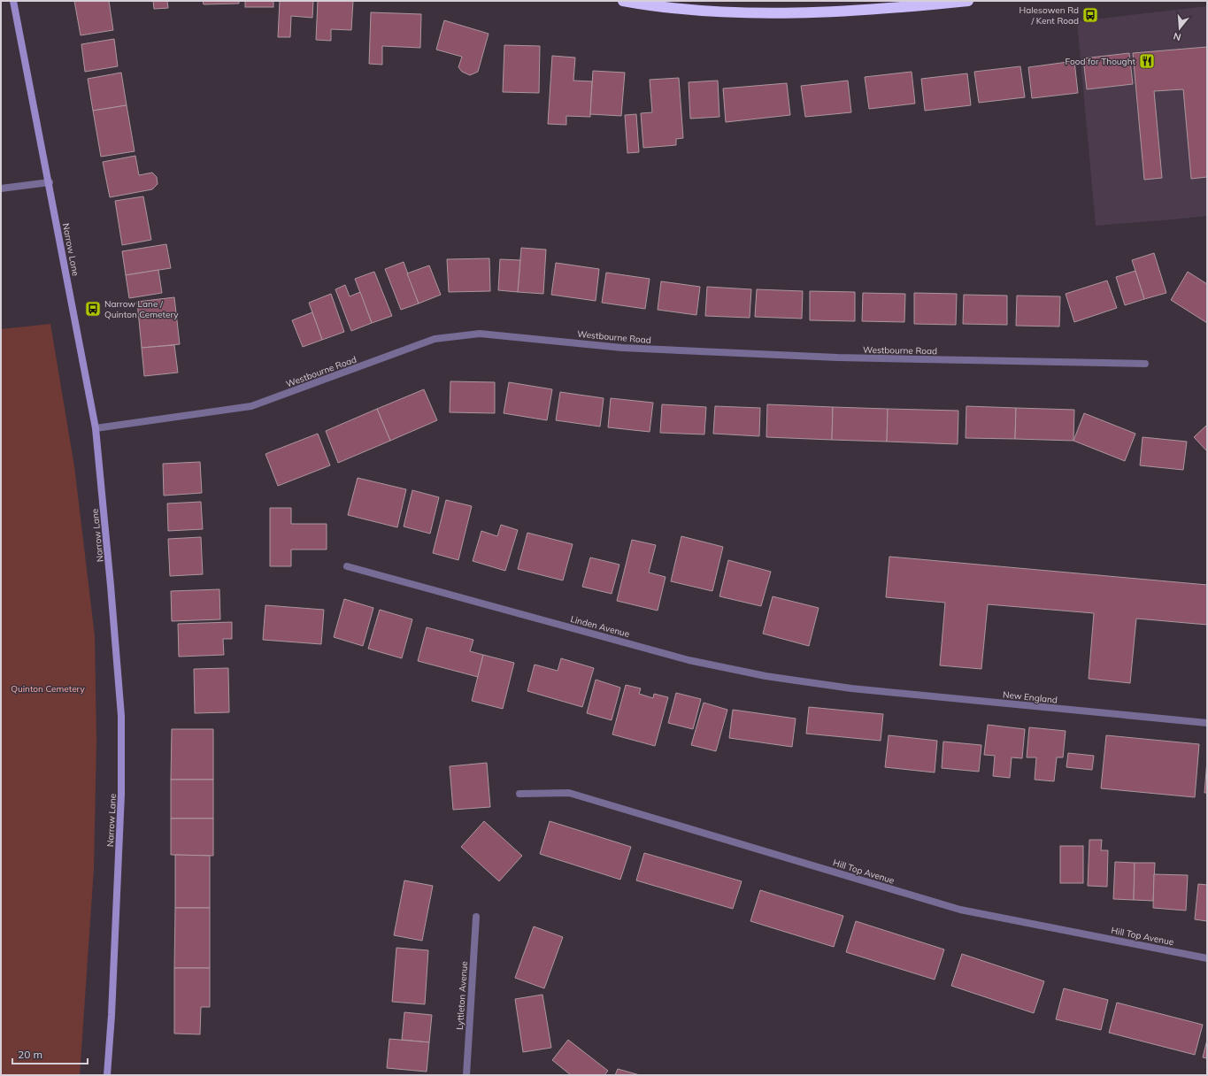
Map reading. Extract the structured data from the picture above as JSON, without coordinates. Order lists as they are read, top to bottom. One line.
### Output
{"streets":{"main road":["Narrow Lane"],"street":["Westbourne Road","Linden Avenue","New England","Hill Top Avenue","Lyttleton Avenue"]},"crossings":[["Narrow Lane","Westbourne Road"],["Linden Avenue","New England"]],"parks":["Quinton Cemetery"],"places":{"bus stop":["Halesowen Rd / Kent Road","Narrow Lane / Quinton Cemetery"],"restaurant":["Food for Thought"]},"scale_bar":"20 m","north":"bottom"}
